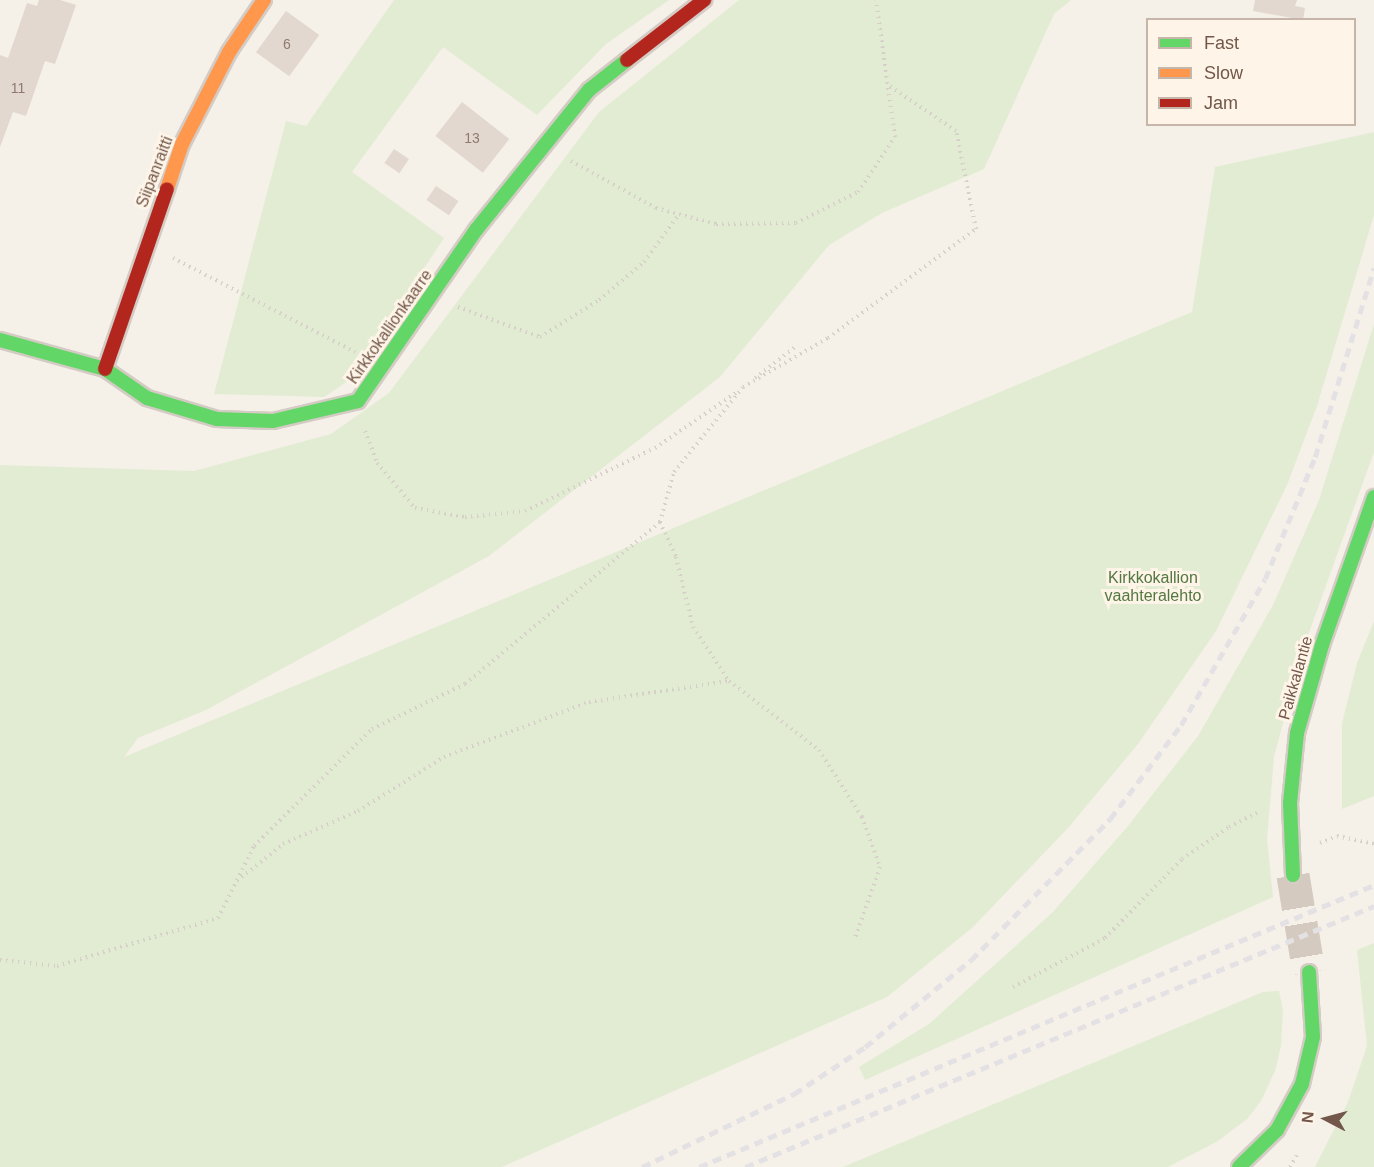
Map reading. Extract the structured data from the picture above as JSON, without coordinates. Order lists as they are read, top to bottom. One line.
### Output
{"streets":{"street":["Siipanraitti","Kirkkokallionkaarre","Paikkalantie"]},"crossings":[["Siipanraitti","Kirkkokallionkaarre"]],"parks":["Kirkkokallion vaahteralehto"],"house_numbers":["6","11","13"],"legend":["Fast","Slow","Jam"],"north":"left"}
